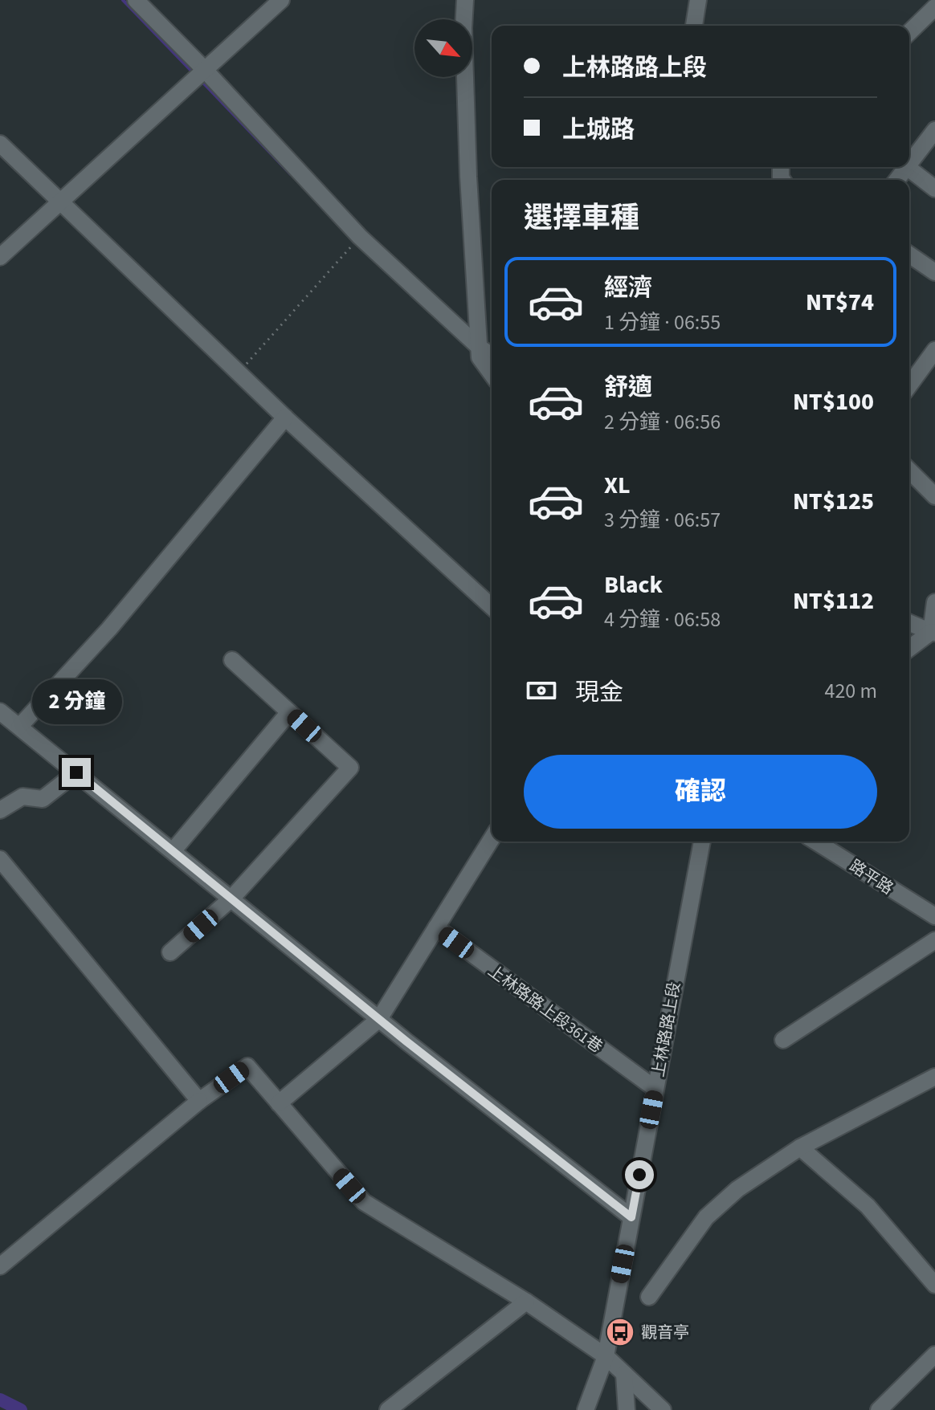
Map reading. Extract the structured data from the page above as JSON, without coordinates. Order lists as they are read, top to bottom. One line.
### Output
{"streets":{"street":["路平路","上林路路上段361巷","上林路路上段"]},"crossings":[["上林路路上段361巷","上林路路上段"]],"places":{"bus stop":["觀音亭"]},"north":"bottom right","page":{"banner":["上林路路上段","上城路"],"heading":"選擇車種","list":[{"name":"經濟","note":"1 分鐘 · 06:55","value":"NT$74"},{"name":"舒適","note":"2 分鐘 · 06:56","value":"NT$100"},{"name":"XL","note":"3 分鐘 · 06:57","value":"NT$125"},{"name":"Black","note":"4 分鐘 · 06:58","value":"NT$112"}],"pay":["現金","420 m"],"bubble":"2 分鐘","buttons":"確認"}}
